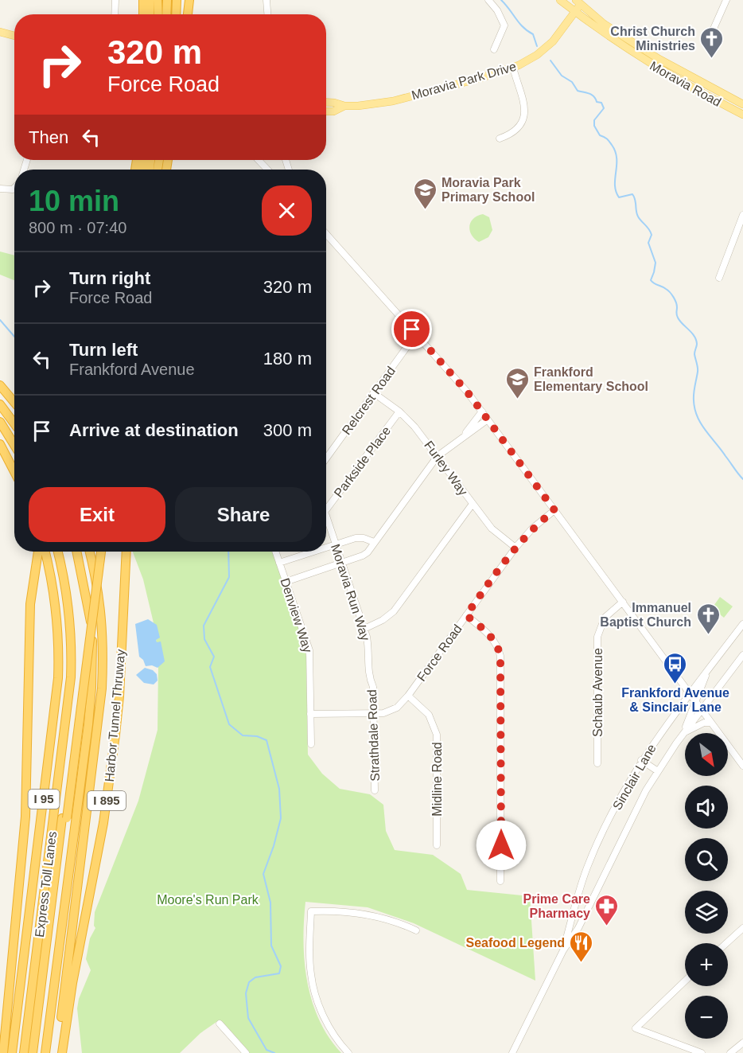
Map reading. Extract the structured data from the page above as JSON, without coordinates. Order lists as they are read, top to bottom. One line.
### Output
{"streets":{"highway":["Harbor Tunnel Thruway","I 95","I 895","Express Toll Lanes"],"main road":["Moravia Park Drive","Moravia Road"],"street":["Relcrest Road","Parkside Place","Furley Way","Moravia Run Way","Denview Way","Force Road","Schaub Avenue","Strathdale Road","Sinclair Lane","Midline Road"]},"crossings":[["Moravia Park Drive","Moravia Road"],["Relcrest Road","Furley Way"],["Parkside Place","Furley Way"],["Furley Way","Force Road"],["Moravia Run Way","Strathdale Road"],["Denview Way","Force Road"],["Force Road","Strathdale Road"],["Force Road","Midline Road"]],"parks":["Moore's Run Park"],"places":{"church":["Christ Church Ministries","Immanuel Baptist Church"],"school or university":["Moravia Park Primary School","Frankford Elementary School"],"bus stop":["Frankford Avenue & Sinclair Lane"],"pharmacy":["Prime Care Pharmacy"],"restaurant":["Seafood Legend"]},"north":"bottom right","page":{"turn":["320 m","Force Road"],"then":"Then","heading":["10 min","800 m · 07:40"],"list":[{"name":"Turn right","note":"Force Road","value":"320 m"},{"name":"Turn left","note":"Frankford Avenue","value":"180 m"},{"name":"Arrive at destination","value":"300 m"}],"buttons":["Exit","Share"],"map_buttons":["+","−"]}}
